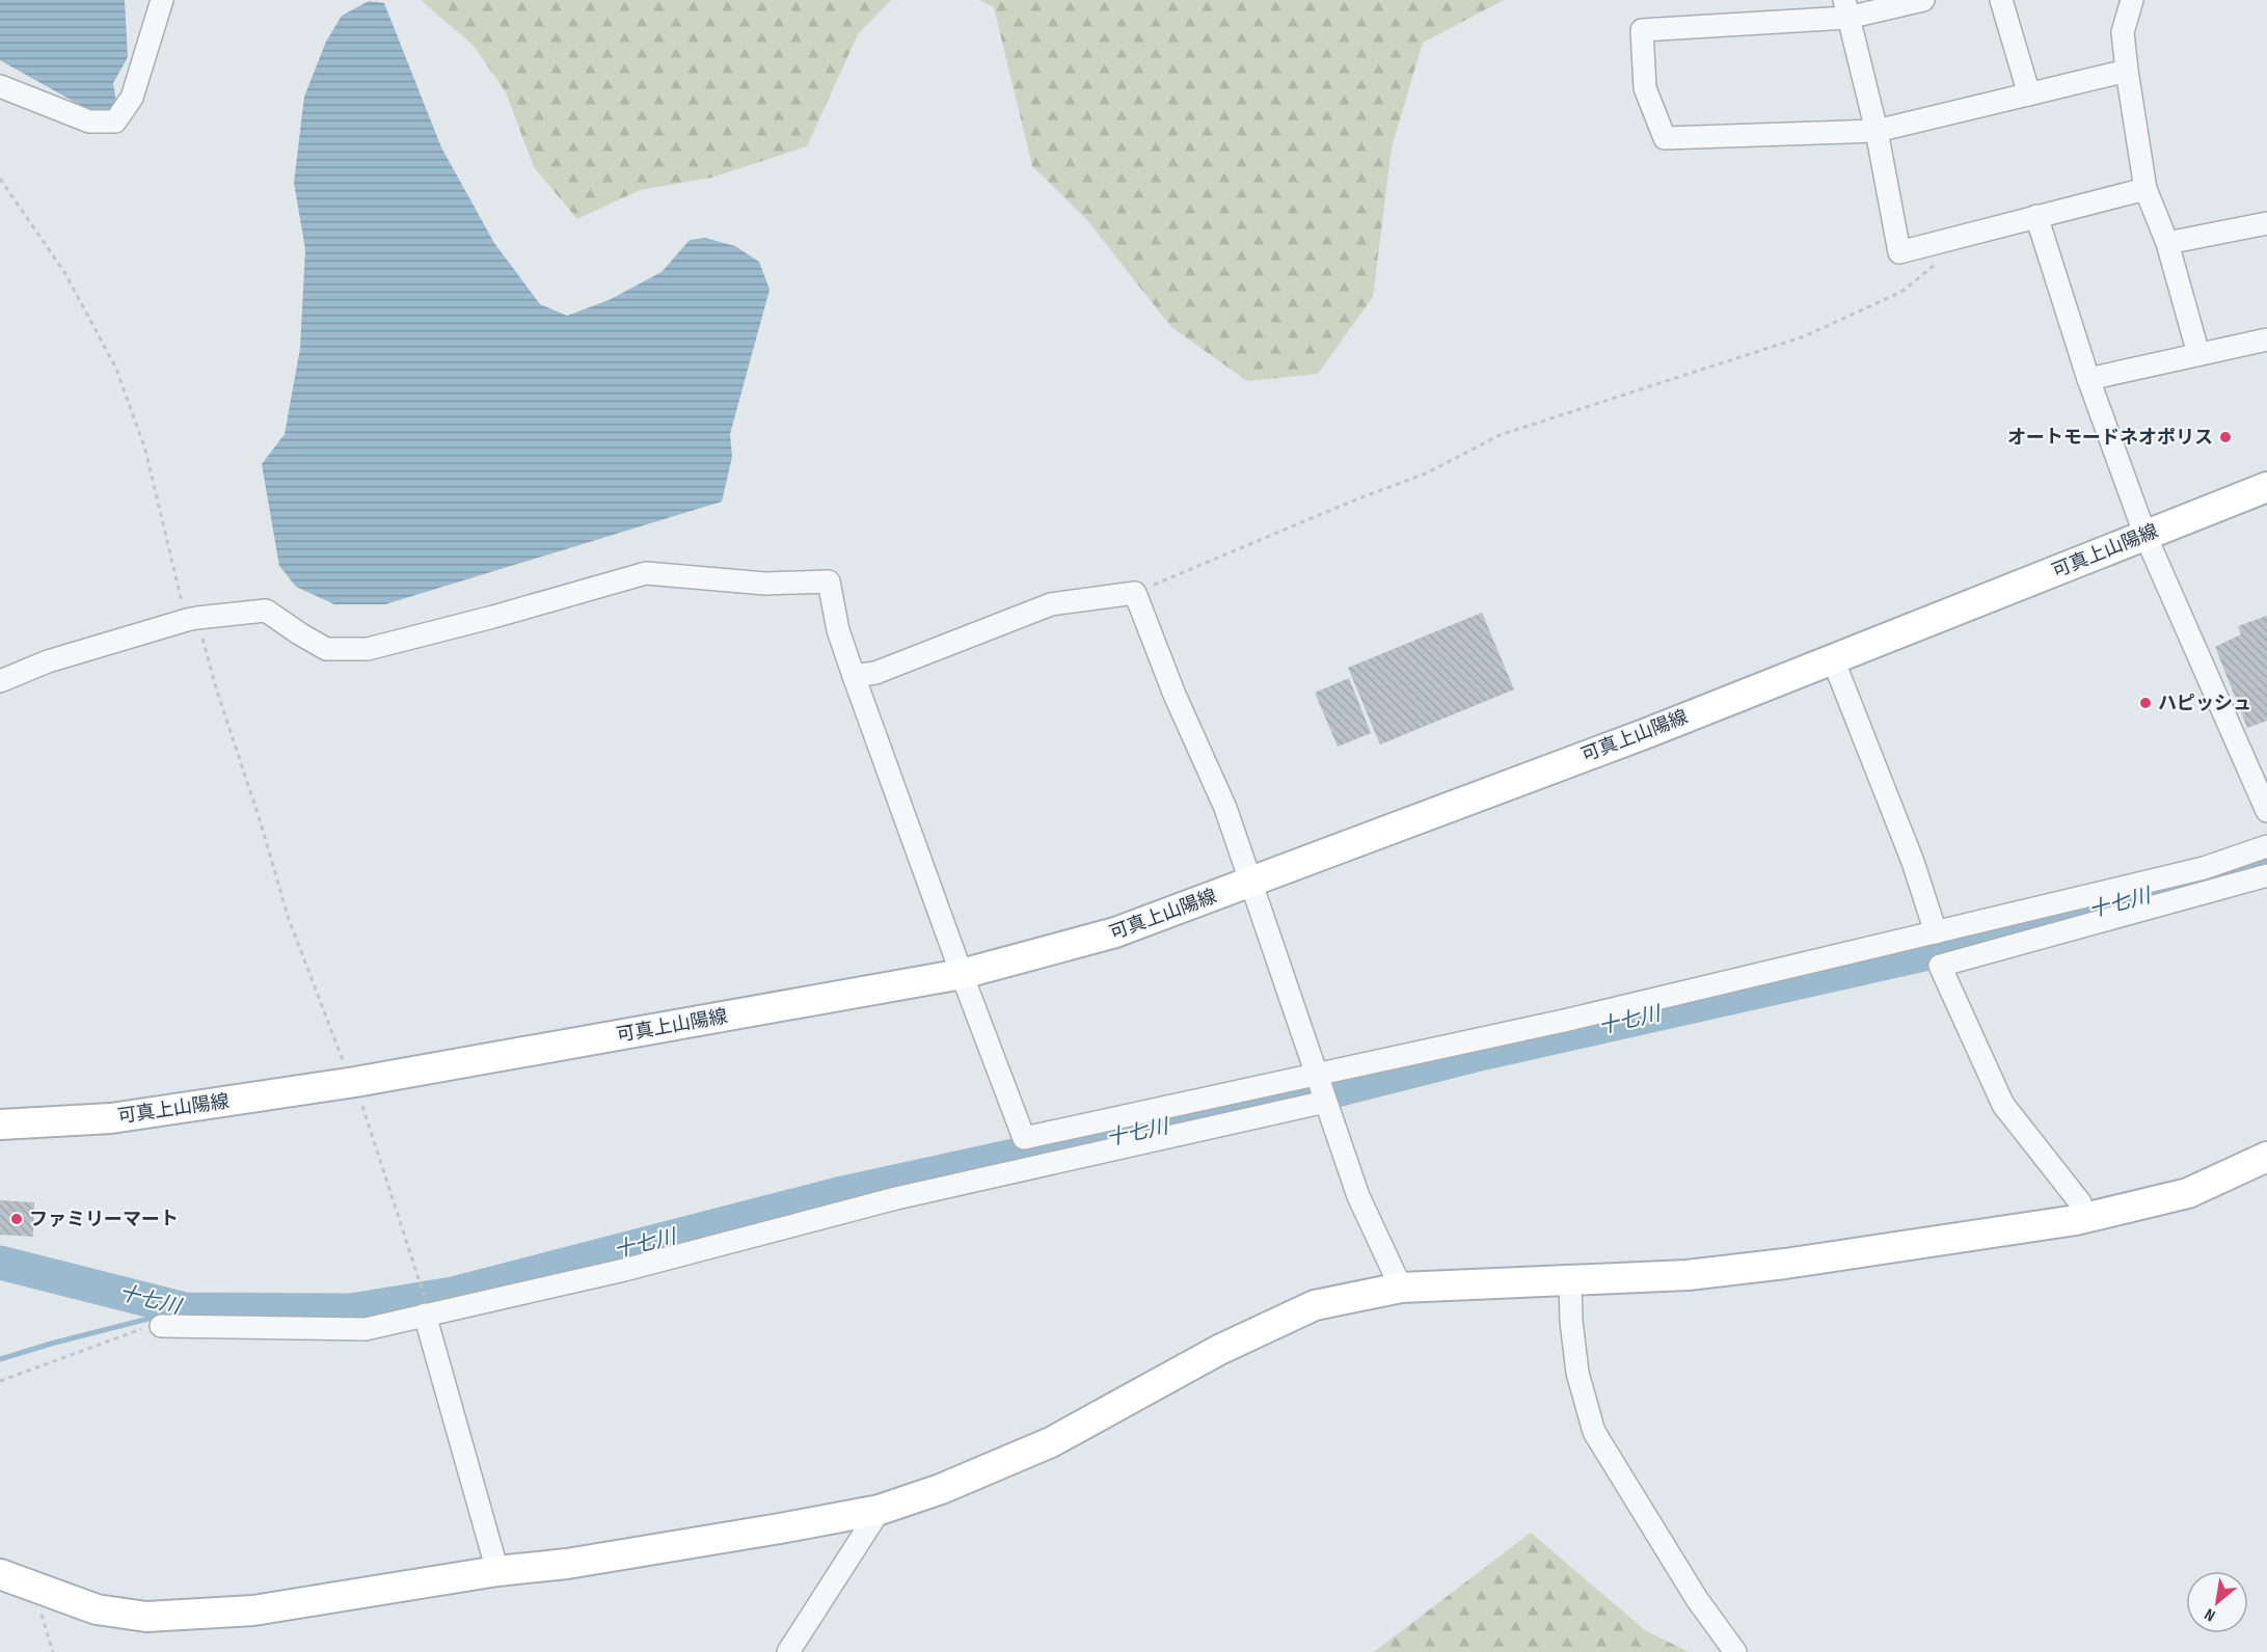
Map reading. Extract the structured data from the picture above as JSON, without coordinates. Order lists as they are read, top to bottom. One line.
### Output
{"streets":{"main road":["可真上山陽線"]},"water":["十七川"],"places":["オートモードネオポリス","ハピッシュ","ファミリーマート"],"north":"bottom left"}
